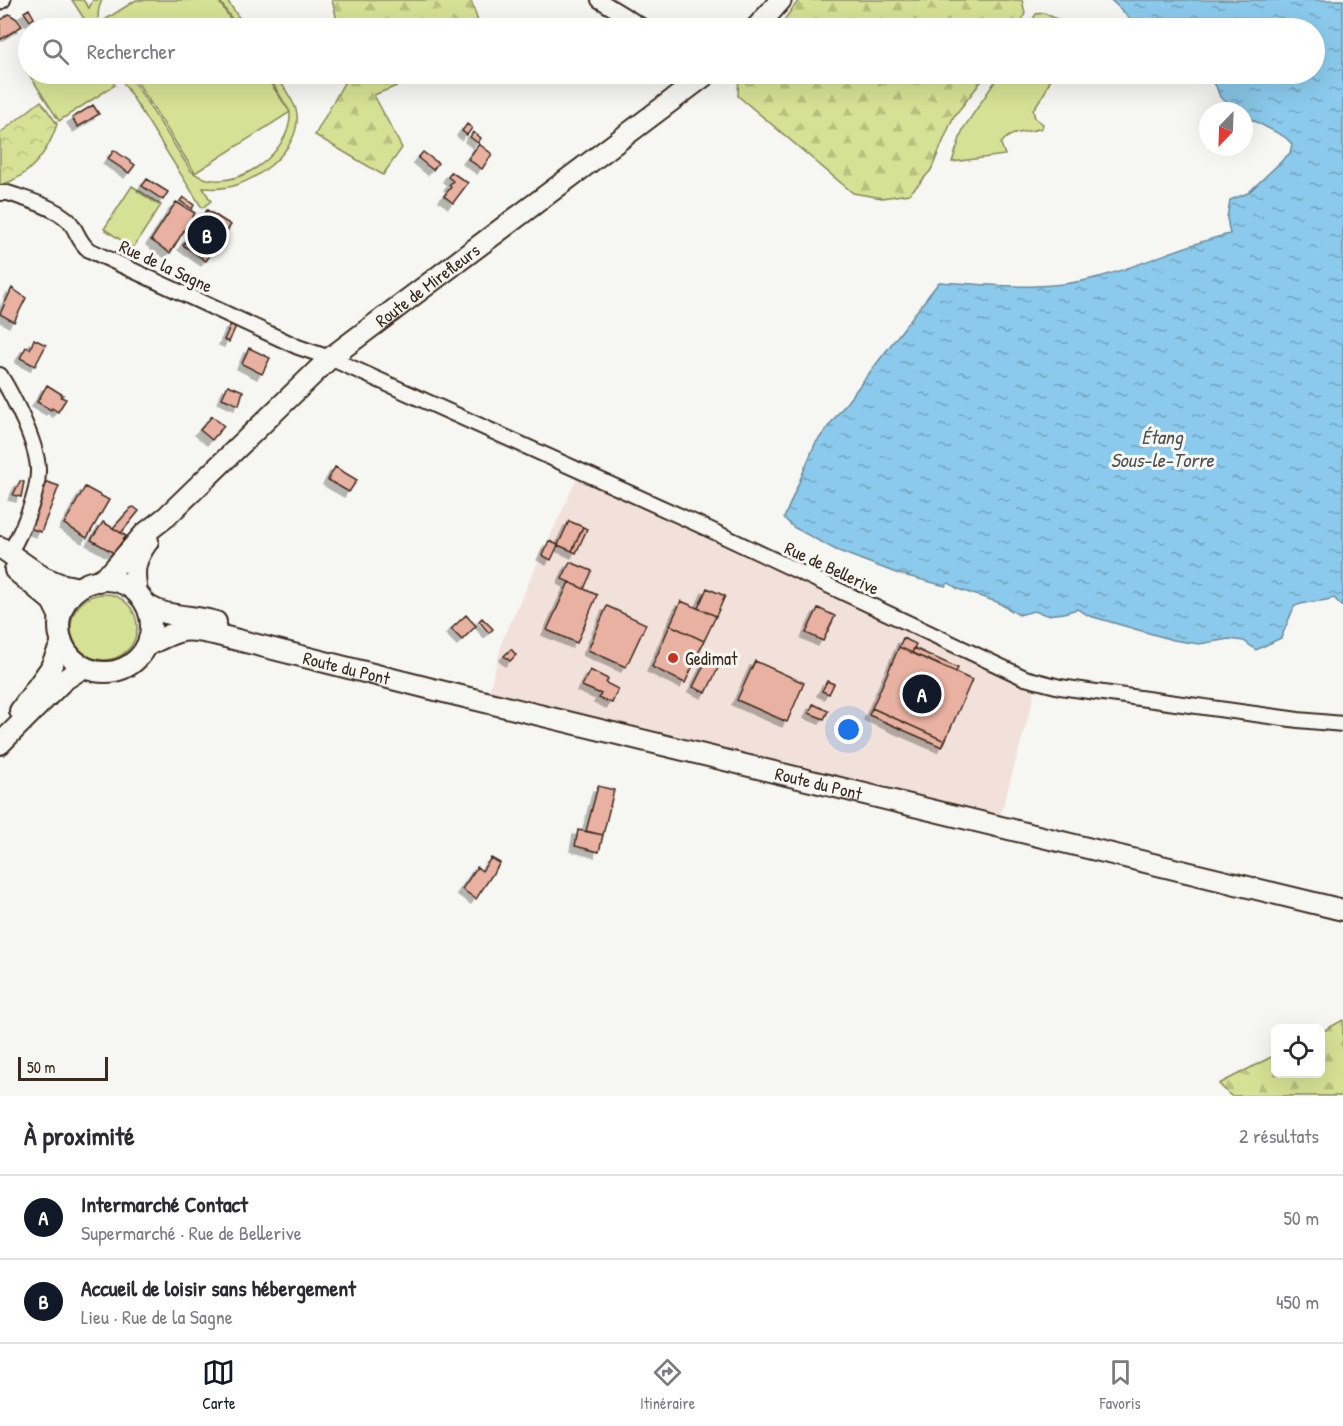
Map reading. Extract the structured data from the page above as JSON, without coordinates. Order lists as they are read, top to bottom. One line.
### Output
{"streets":{"main road":["Route de Mirefleurs","Route du Pont"],"street":["Rue de la Sagne","Rue de Bellerive"]},"crossings":[["Rue de la Sagne","Route de Mirefleurs"],["Rue de la Sagne","Rue de Bellerive"],["Route de Mirefleurs","Rue de Bellerive"],["Route de Mirefleurs","Route du Pont"]],"water":["Étang Sous-le-Torre"],"places":["Gedimat"],"scale_bar":"50 m","north":"bottom left","page":{"search":"Rechercher","pins":["B","A"],"scale":"50 m","heading":["À proximité","2 résultats"],"list":[{"mark":"A","name":"Intermarché Contact","note":"Supermarché · Rue de Bellerive","value":"50 m"},{"mark":"B","name":"Accueil de loisir sans hébergement","note":"Lieu · Rue de la Sagne","value":"450 m"}],"nav":["Carte","Itinéraire","Favoris"]}}
